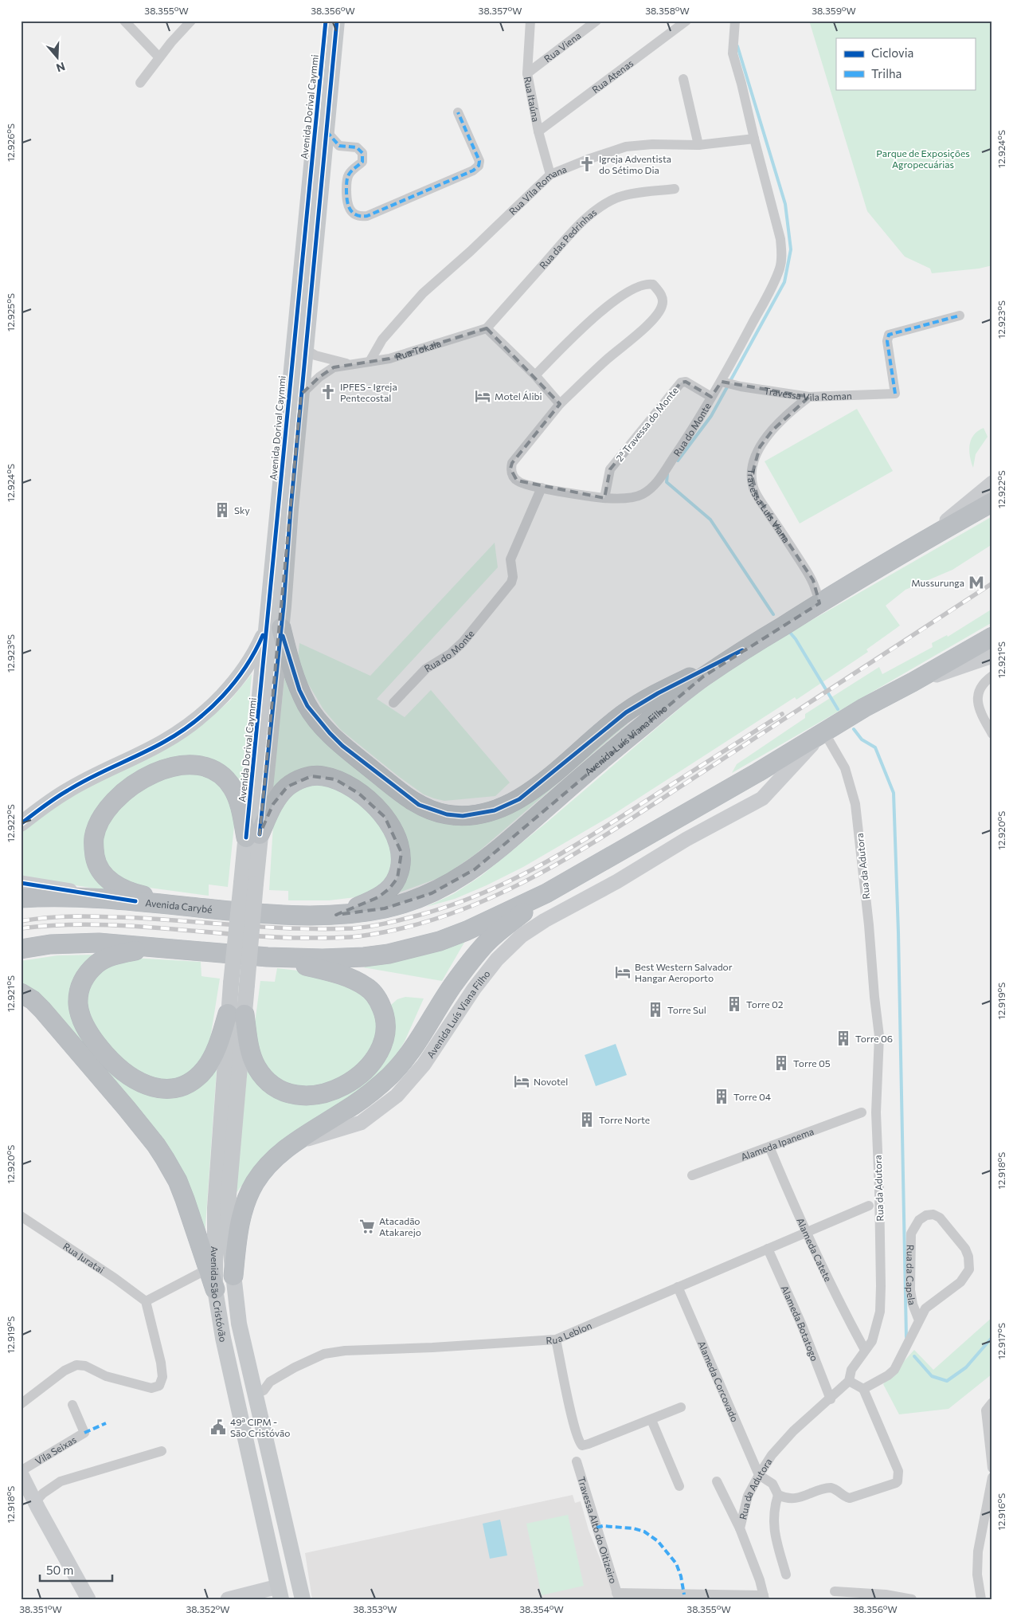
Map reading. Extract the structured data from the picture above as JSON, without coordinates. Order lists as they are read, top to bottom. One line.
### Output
{"streets":{"highway":["Avenida Luís Viana Filho","Avenida Carybé"],"main road":["Avenida Dorival Caymmi","Avenida São Cristóvão"],"street":["Rua Viena","Rua Atenas","Rua Itaúna","Rua Vila Romana","Rua das Pedrinhas","Rua Tokaia","Travessa Vila Roman","2ª Travessa do Monte","Rua do Monte","Travessa Luís Viana","Rua da Adutora","Alameda Ipanema","Alameda Catete","Rua Juratai","Rua da Capela","Alameda Botatogo","Rua Leblon","Alameda Corcovado","Vila Seixas","Travessa Alto do Oitizeiro"]},"crossings":[["Rua Viena","Rua Itaúna"],["Rua Atenas","Rua Itaúna"],["Rua Itaúna","Rua Vila Romana"],["Avenida Dorival Caymmi","Rua Tokaia"],["Avenida Dorival Caymmi","Avenida São Cristóvão"],["Rua Vila Romana","Rua Tokaia"],["Rua Vila Romana","Rua do Monte"],["Rua das Pedrinhas","Rua Tokaia"],["Travessa Vila Roman","Rua do Monte"],["Travessa Vila Roman","Travessa Luís Viana"],["2ª Travessa do Monte","Rua do Monte"],["Travessa Luís Viana","Avenida Luís Viana Filho"],["Avenida Luís Viana Filho","Rua da Adutora"],["Avenida Luís Viana Filho","Avenida Carybé"],["Rua da Adutora","Alameda Catete"],["Rua da Adutora","Alameda Botatogo"],["Rua da Adutora","Alameda Corcovado"],["Alameda Ipanema","Alameda Catete"],["Alameda Catete","Rua Leblon"],["Avenida São Cristóvão","Rua Leblon"],["Alameda Botatogo","Rua Leblon"],["Rua Leblon","Alameda Corcovado"]],"parks":["Parque de Exposições Agropecuárias"],"places":{"church":["Igreja Adventista do Sétimo Dia","IPFES - Igreja Pentecostal"],"hotel":["Motel Álibi","Best Western Salvador Hangar Aeroporto","Novotel"],"building":["Sky","Torre 02","Torre Sul","Torre 06","Torre 05","Torre 04","Torre Norte"],"metro station":["Mussurunga"],"supermarket":["Atacadão Atakarejo"],"public building":["49ª CIPM - São Cristóvão"]},"legend":["Ciclovia","Trilha"],"scale_bar":"50 m","north":"bottom","coordinates":["38.355°W","38.356°W","38.357°W","38.358°W","38.359°W","12.926°S","12.924°S","12.925°S","12.923°S","12.922°S","12.921°S","12.920°S","12.919°S","12.918°S","12.917°S","12.916°S","38.351°W","38.352°W","38.353°W","38.354°W"]}
